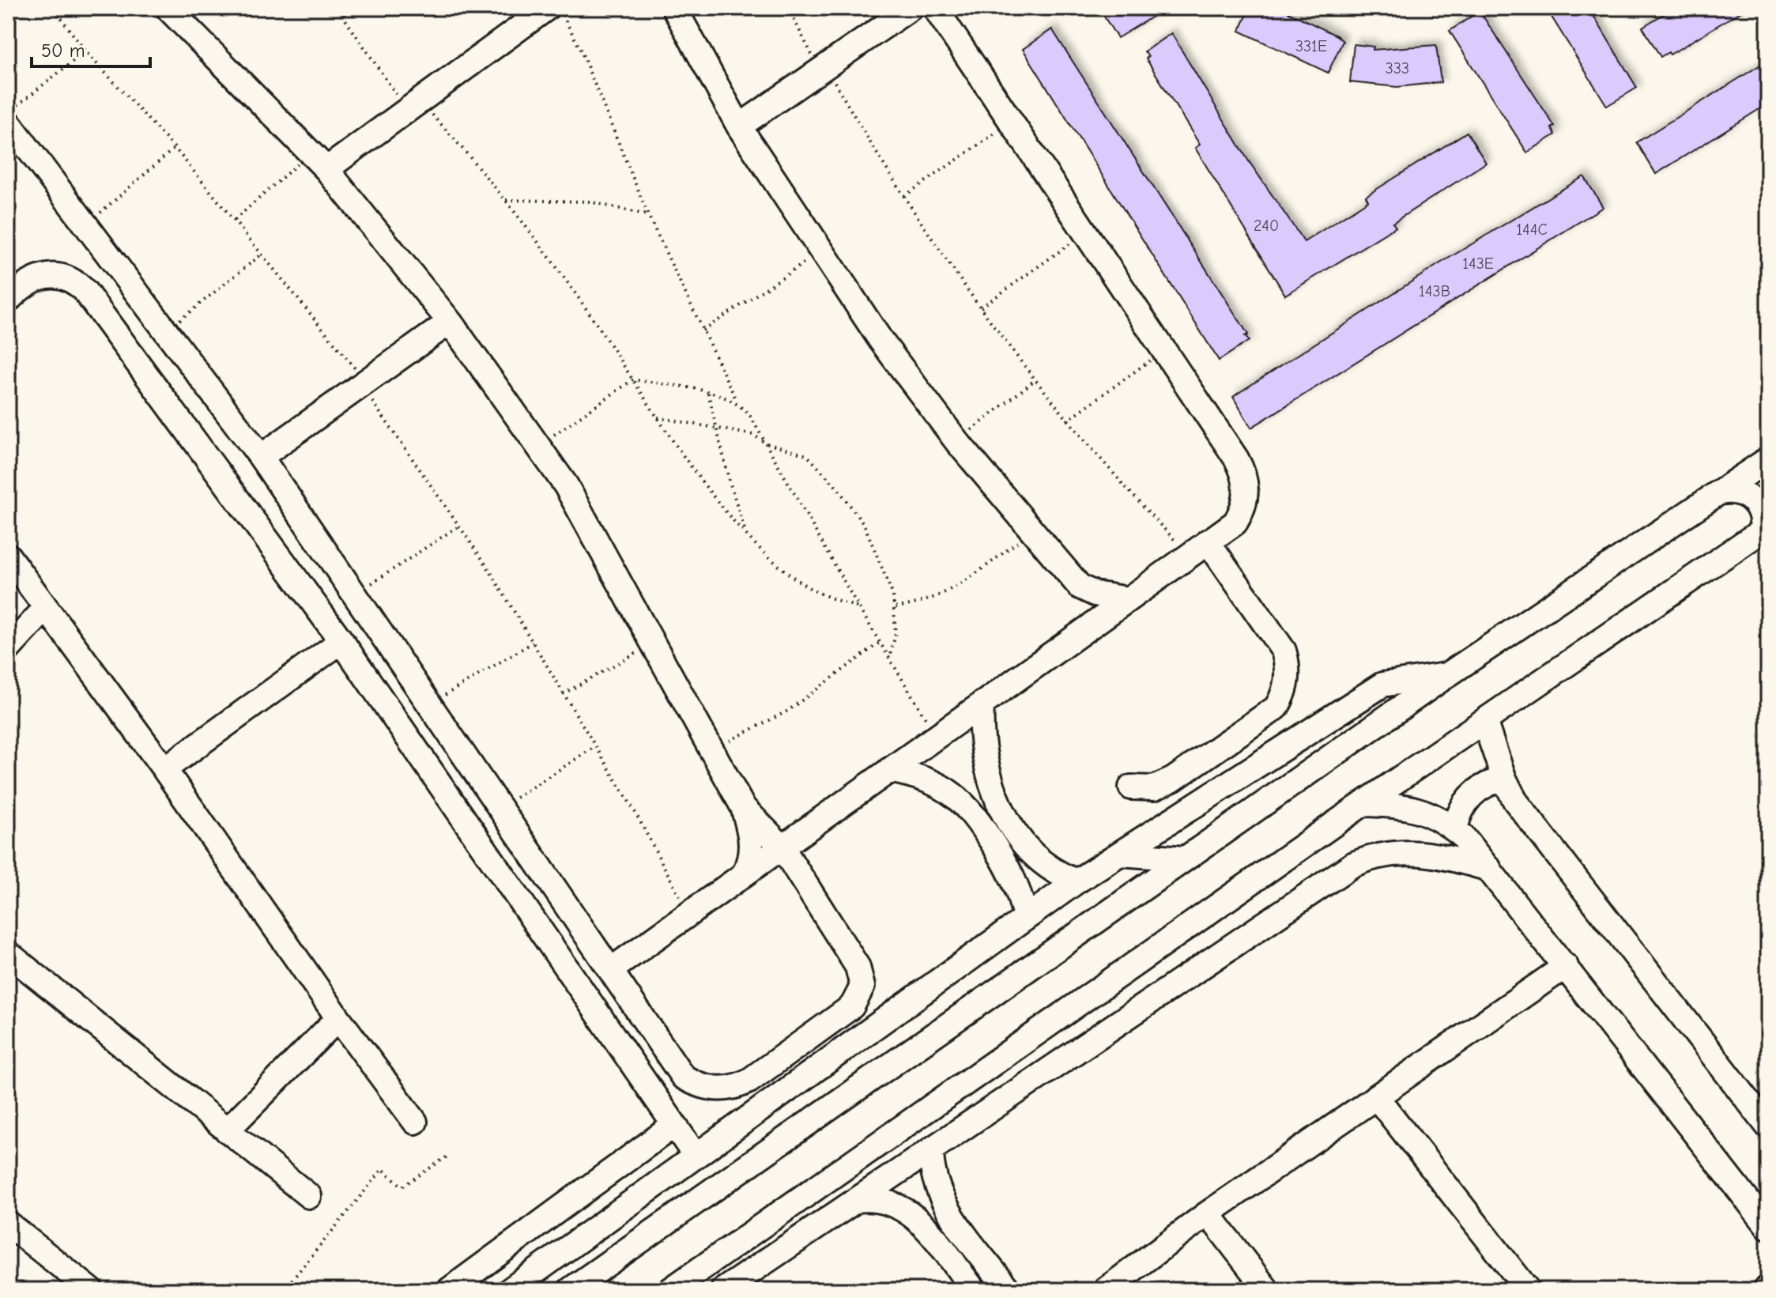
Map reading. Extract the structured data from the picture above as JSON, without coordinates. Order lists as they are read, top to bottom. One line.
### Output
{"house_numbers":["331E","333","240","144C","143E","143B"],"scale_bar":"50 m"}
